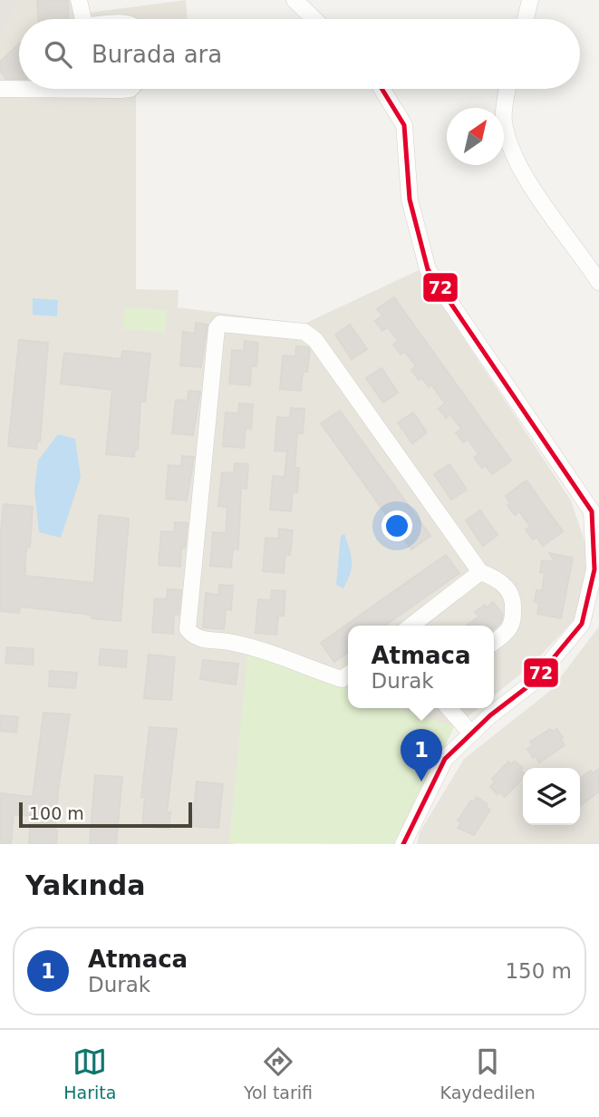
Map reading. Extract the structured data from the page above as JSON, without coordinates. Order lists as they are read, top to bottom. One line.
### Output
{"lines":["transit line 72"],"scale_bar":"100 m","north":"top right","page":{"search":"Burada ara","popup":["Atmaca","Durak"],"pins":"1","scale":"100 m","heading":"Yakında","list":[{"mark":"1","name":"Atmaca","note":"Durak","value":"150 m"}],"nav":["Harita","Yol tarifi","Kaydedilen"]}}
